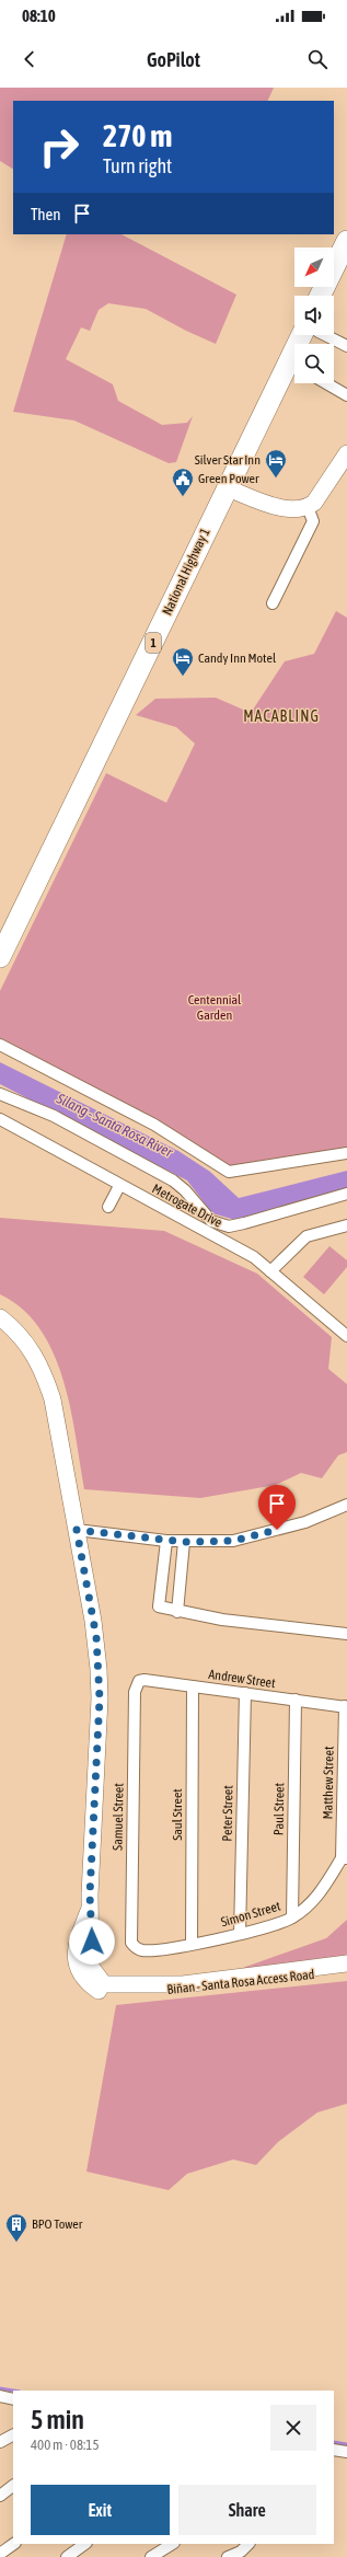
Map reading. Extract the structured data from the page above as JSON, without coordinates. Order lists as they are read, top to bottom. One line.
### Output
{"streets":{"highway":["National Highway 1","1"],"main road":["Biñan - Santa Rosa Access Road"],"street":["Metrogate Drive","Andrew Street","Matthew Street","Paul Street","Peter Street","Saul Street","Samuel Street","Simon Street"]},"crossings":[["Andrew Street","Matthew Street"],["Andrew Street","Paul Street"],["Andrew Street","Peter Street"],["Andrew Street","Saul Street"],["Andrew Street","Samuel Street"],["Matthew Street","Simon Street"],["Paul Street","Simon Street"],["Peter Street","Simon Street"],["Saul Street","Simon Street"],["Samuel Street","Simon Street"]],"districts":["MACABLING"],"water":["Silang - Santa Rosa River"],"parks":["Centennial Garden"],"places":{"hotel":["Silver Star Inn","Candy Inn Motel"],"public building":["Green Power"],"building":["BPO Tower"]},"north":"bottom left","page":{"status":"08:10","header":"GoPilot","turn":["270 m","Turn right"],"then":"Then","heading":["5 min","400 m · 08:15"],"buttons":["Exit","Share"]}}
